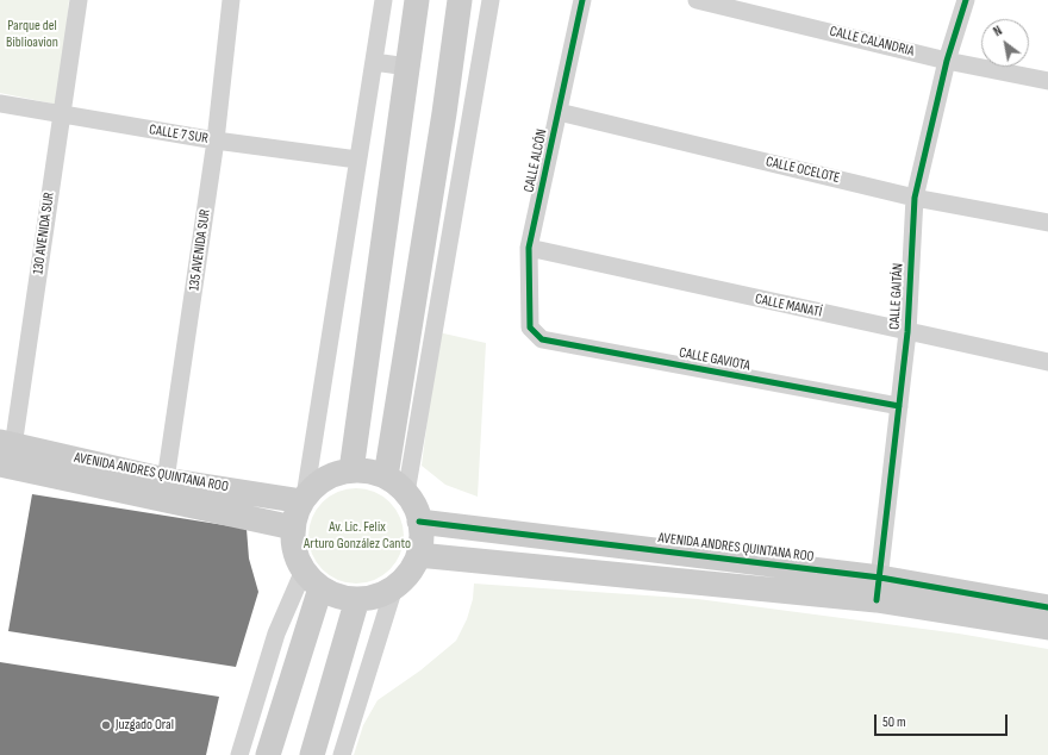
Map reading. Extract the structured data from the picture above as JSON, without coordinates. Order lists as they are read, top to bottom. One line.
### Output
{"streets":{"main road":["AVENIDA ANDRES QUINTANA ROO"],"street":["CALLE CALANDRIA","CALLE 7 SUR","CALLE ALCÓN","CALLE OCELOTE","130 AVENIDA SUR","135 AVENIDA SUR","CALLE GAITÁN","CALLE MANATÍ","CALLE GAVIOTA"]},"crossings":[["CALLE CALANDRIA","CALLE GAITÁN"],["CALLE 7 SUR","130 AVENIDA SUR"],["CALLE 7 SUR","135 AVENIDA SUR"],["CALLE ALCÓN","CALLE OCELOTE"],["CALLE ALCÓN","CALLE MANATÍ"],["CALLE ALCÓN","CALLE GAVIOTA"],["CALLE OCELOTE","CALLE GAITÁN"],["130 AVENIDA SUR","AVENIDA ANDRES QUINTANA ROO"],["135 AVENIDA SUR","AVENIDA ANDRES QUINTANA ROO"],["CALLE GAITÁN","CALLE MANATÍ"],["CALLE GAITÁN","CALLE GAVIOTA"],["CALLE GAITÁN","AVENIDA ANDRES QUINTANA ROO"]],"parks":["Parque del Biblioavion","Av. Lic. Felix Arturo González Canto"],"places":["Juzgado Oral"],"scale_bar":"50 m","north":"top left"}
